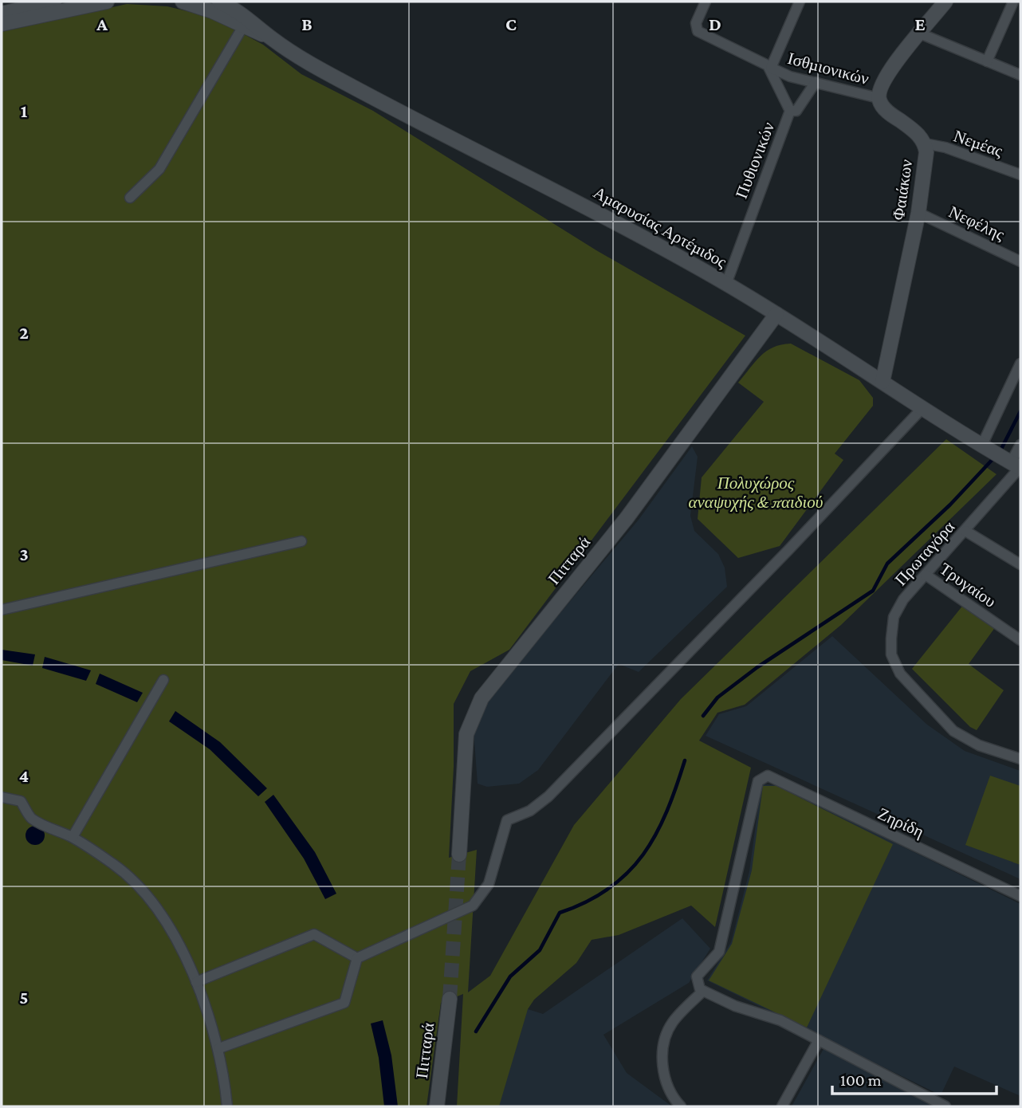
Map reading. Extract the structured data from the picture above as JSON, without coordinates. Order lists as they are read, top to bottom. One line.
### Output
{"streets":{"street":["Ισθμιονικών","Νεμέας","Πυθιονικών","Φαιάκων","Νεφέλης","Αμαρυσίας Αρτέμιδος","Πρωταγόρα","Πιτταρά","Τρυγαίου","Ζηρίδη"]},"crossings":[["Ισθμιονικών","Πυθιονικών"],["Ισθμιονικών","Φαιάκων"],["Νεμέας","Φαιάκων"],["Πυθιονικών","Αμαρυσίας Αρτέμιδος"],["Φαιάκων","Νεφέλης"],["Φαιάκων","Αμαρυσίας Αρτέμιδος"],["Αμαρυσίας Αρτέμιδος","Πρωταγόρα"],["Αμαρυσίας Αρτέμιδος","Πιτταρά"],["Πρωταγόρα","Τρυγαίου"]],"parks":["Πολυχώρος αναψυχής & παιδιού"],"scale_bar":"100 m","grid":{"columns":["A","B","C","D","E"],"rows":["1","2","3","4","5"]}}
